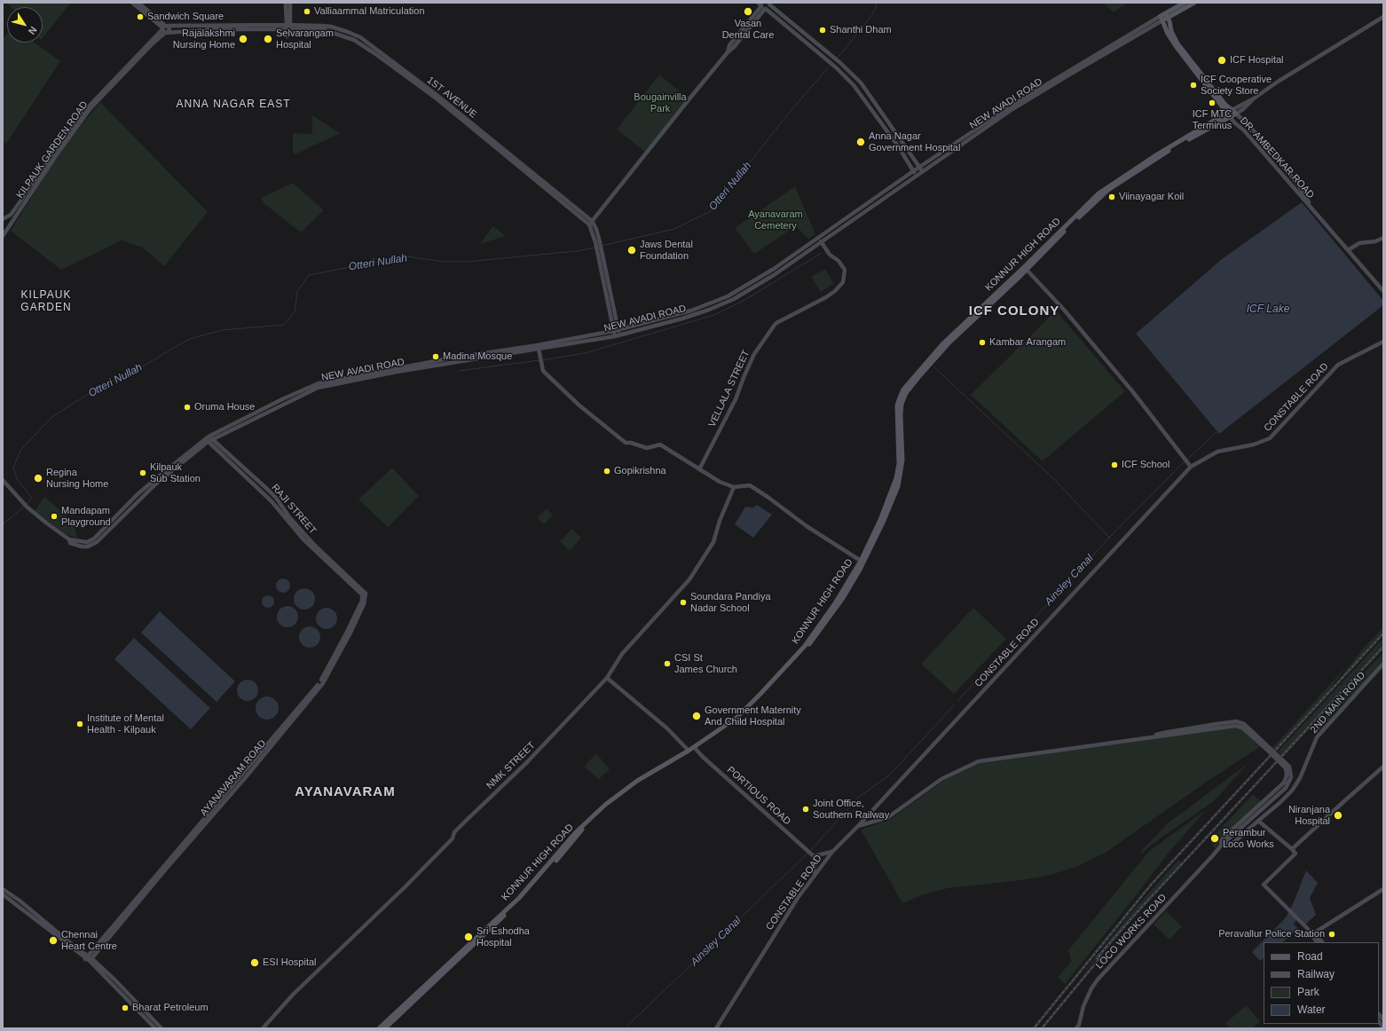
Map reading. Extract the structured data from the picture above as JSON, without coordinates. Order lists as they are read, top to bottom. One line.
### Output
{"streets":{"main road":["1ST AVENUE","NEW AVADI ROAD","KILPAUK GARDEN ROAD","DR. AMBEDKAR ROAD","KONNUR HIGH ROAD","VELLALA STREET","CONSTABLE ROAD","RAJI STREET","2ND MAIN ROAD","NMK STREET","AYANAVARAM ROAD","PORTIOUS ROAD","LOCO WORKS ROAD"]},"crossings":[["1ST AVENUE","NEW AVADI ROAD"],["1ST AVENUE","KILPAUK GARDEN ROAD"],["NEW AVADI ROAD","VELLALA STREET"],["NEW AVADI ROAD","RAJI STREET"],["DR. AMBEDKAR ROAD","KONNUR HIGH ROAD"],["KONNUR HIGH ROAD","PORTIOUS ROAD"],["RAJI STREET","AYANAVARAM ROAD"],["2ND MAIN ROAD","LOCO WORKS ROAD"]],"districts":["ANNA NAGAR EAST","KILPAUK GARDEN","ICF COLONY","AYANAVARAM"],"water":["Otteri Nullah","ICF Lake","Ainsley Canal"],"parks":["Bougainvilla Park","Ayanavaram Cemetery"],"places":["Valliaammal Matriculation","Vasan Dental Care","Sandwich Square","Shanthi Dham","Rajalakshmi Nursing Home","Selvarangam Hospital","ICF Hospital","ICF Cooperative Society Store","ICF MTC Terminus","Anna Nagar Government Hospital","Viinayagar Koil","Jaws Dental Foundation","Kambar Arangam","Madina Mosque","Oruma House","ICF School","Gopikrishna","Kilpauk Sub Station","Regina Nursing Home","Mandapam Playground","Soundara Pandiya Nadar School","CSI St James Church","Government Maternity And Child Hospital","Institute of Mental Health - Kilpauk","Joint Office, Southern Railway","Niranjana Hospital","Perambur Loco Works","Peravallur Police Station","Sri Eshodha Hospital","Chennai Heart Centre","ESI Hospital","Bharat Petroleum"],"legend":["Road","Railway","Park","Water"],"north":"bottom right"}
